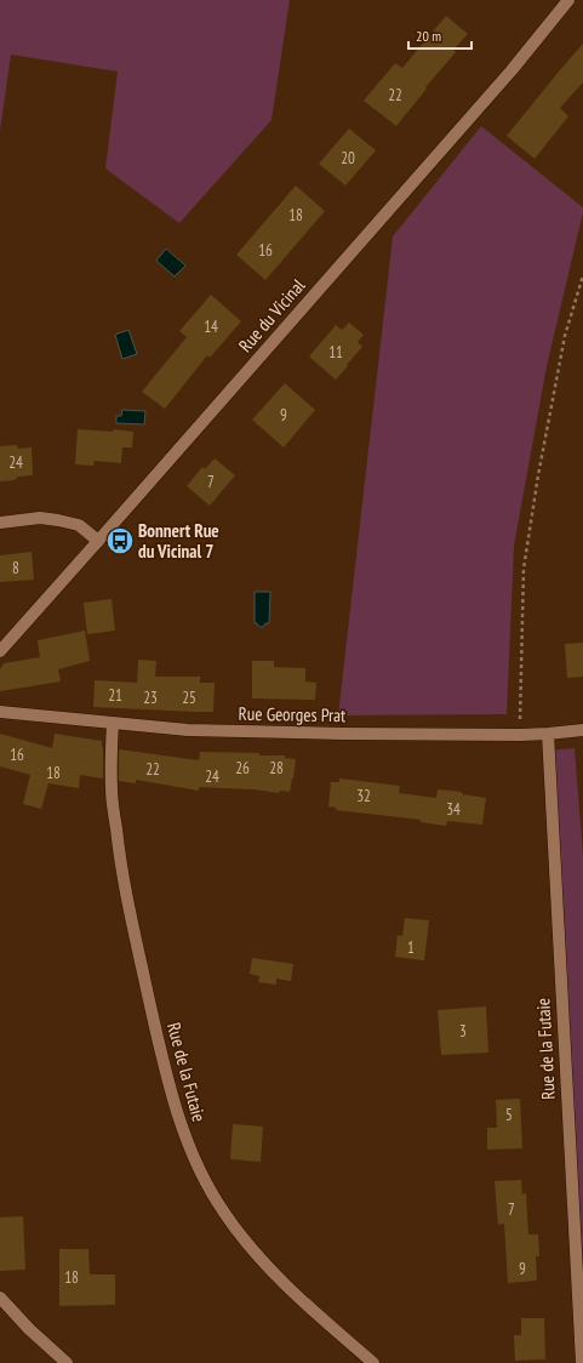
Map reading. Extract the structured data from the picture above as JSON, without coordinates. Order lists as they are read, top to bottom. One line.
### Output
{"streets":{"street":["Rue du Vicinal","Rue Georges Prat","Rue de la Futaie"]},"crossings":[["Rue Georges Prat","Rue de la Futaie"]],"places":{"bus stop":["Bonnert Rue du Vicinal 7"]},"house_numbers":["22","20","18","16","14","11","9","24","7","8","21","23","25","16","26","28","22","18","24","32","34","1","3","5","7","9","18"],"scale_bar":"20 m"}
